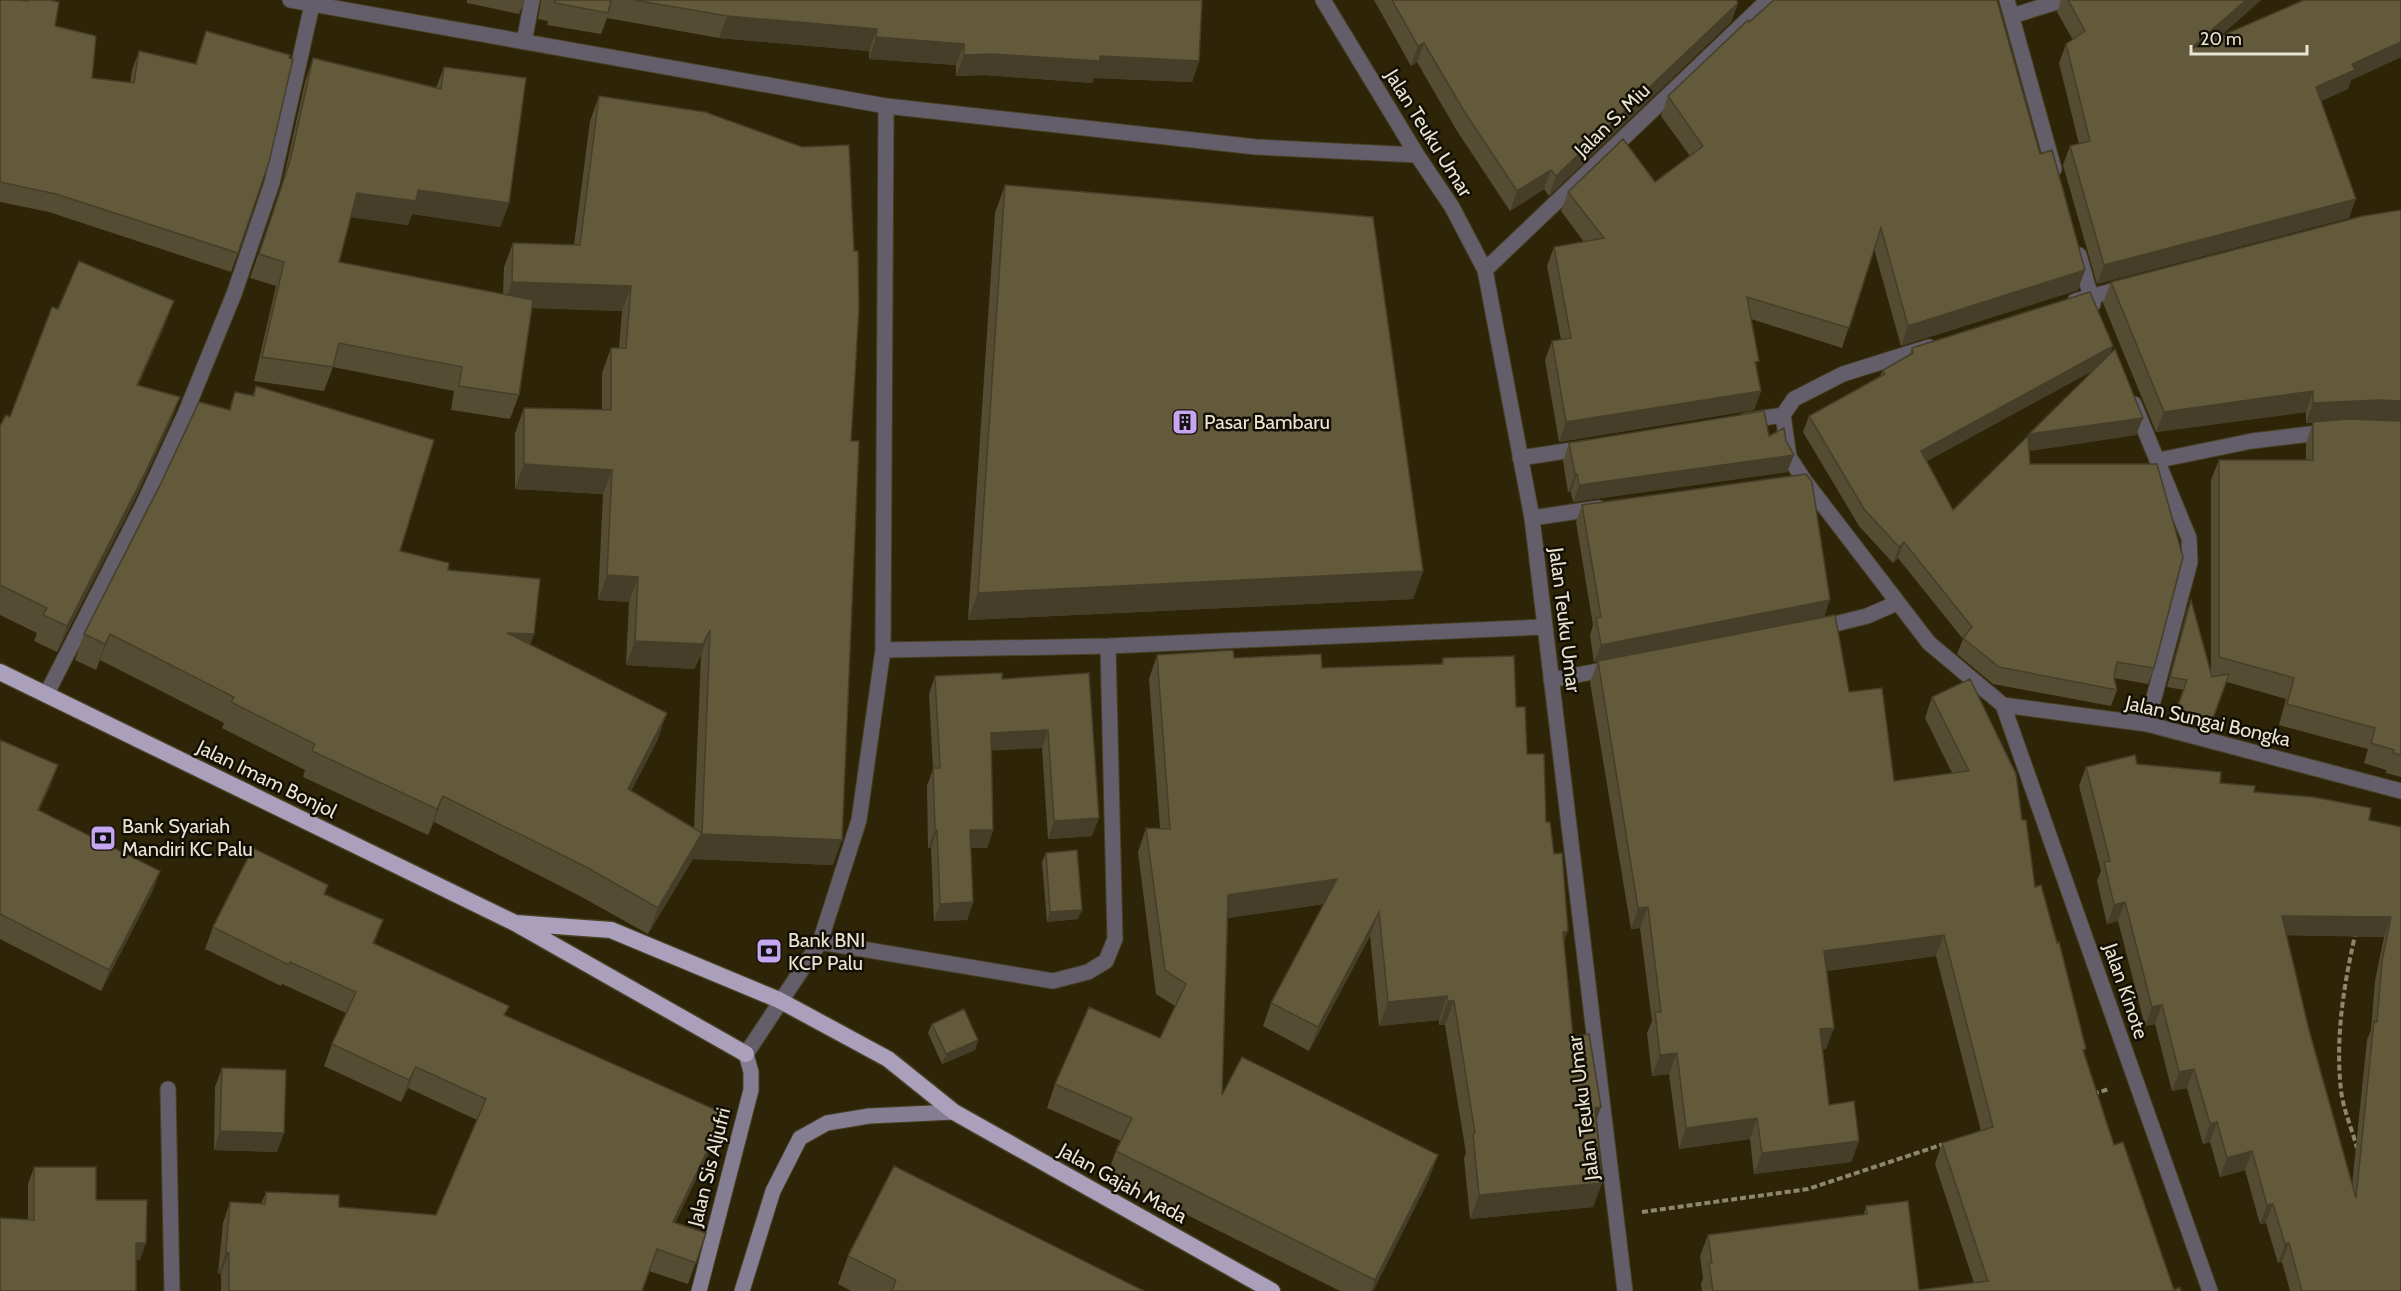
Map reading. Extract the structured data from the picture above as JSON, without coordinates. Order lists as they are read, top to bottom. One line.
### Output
{"streets":{"highway":["Jalan Imam Bonjol","Jalan Gajah Mada"],"main road":["Jalan Sis Aljufri"],"street":["Jalan S. Miu","Jalan Teuku Umar","Jalan Sungai Bongka","Jalan Kinote"]},"crossings":[["Jalan S. Miu","Jalan Teuku Umar"],["Jalan Sungai Bongka","Jalan Kinote"],["Jalan Imam Bonjol","Jalan Sis Aljufri"],["Jalan Imam Bonjol","Jalan Gajah Mada"]],"places":{"building":["Pasar Bambaru"],"bank":["Bank Syariah Mandiri KC Palu","Bank BNI KCP Palu"]},"scale_bar":"20 m"}
